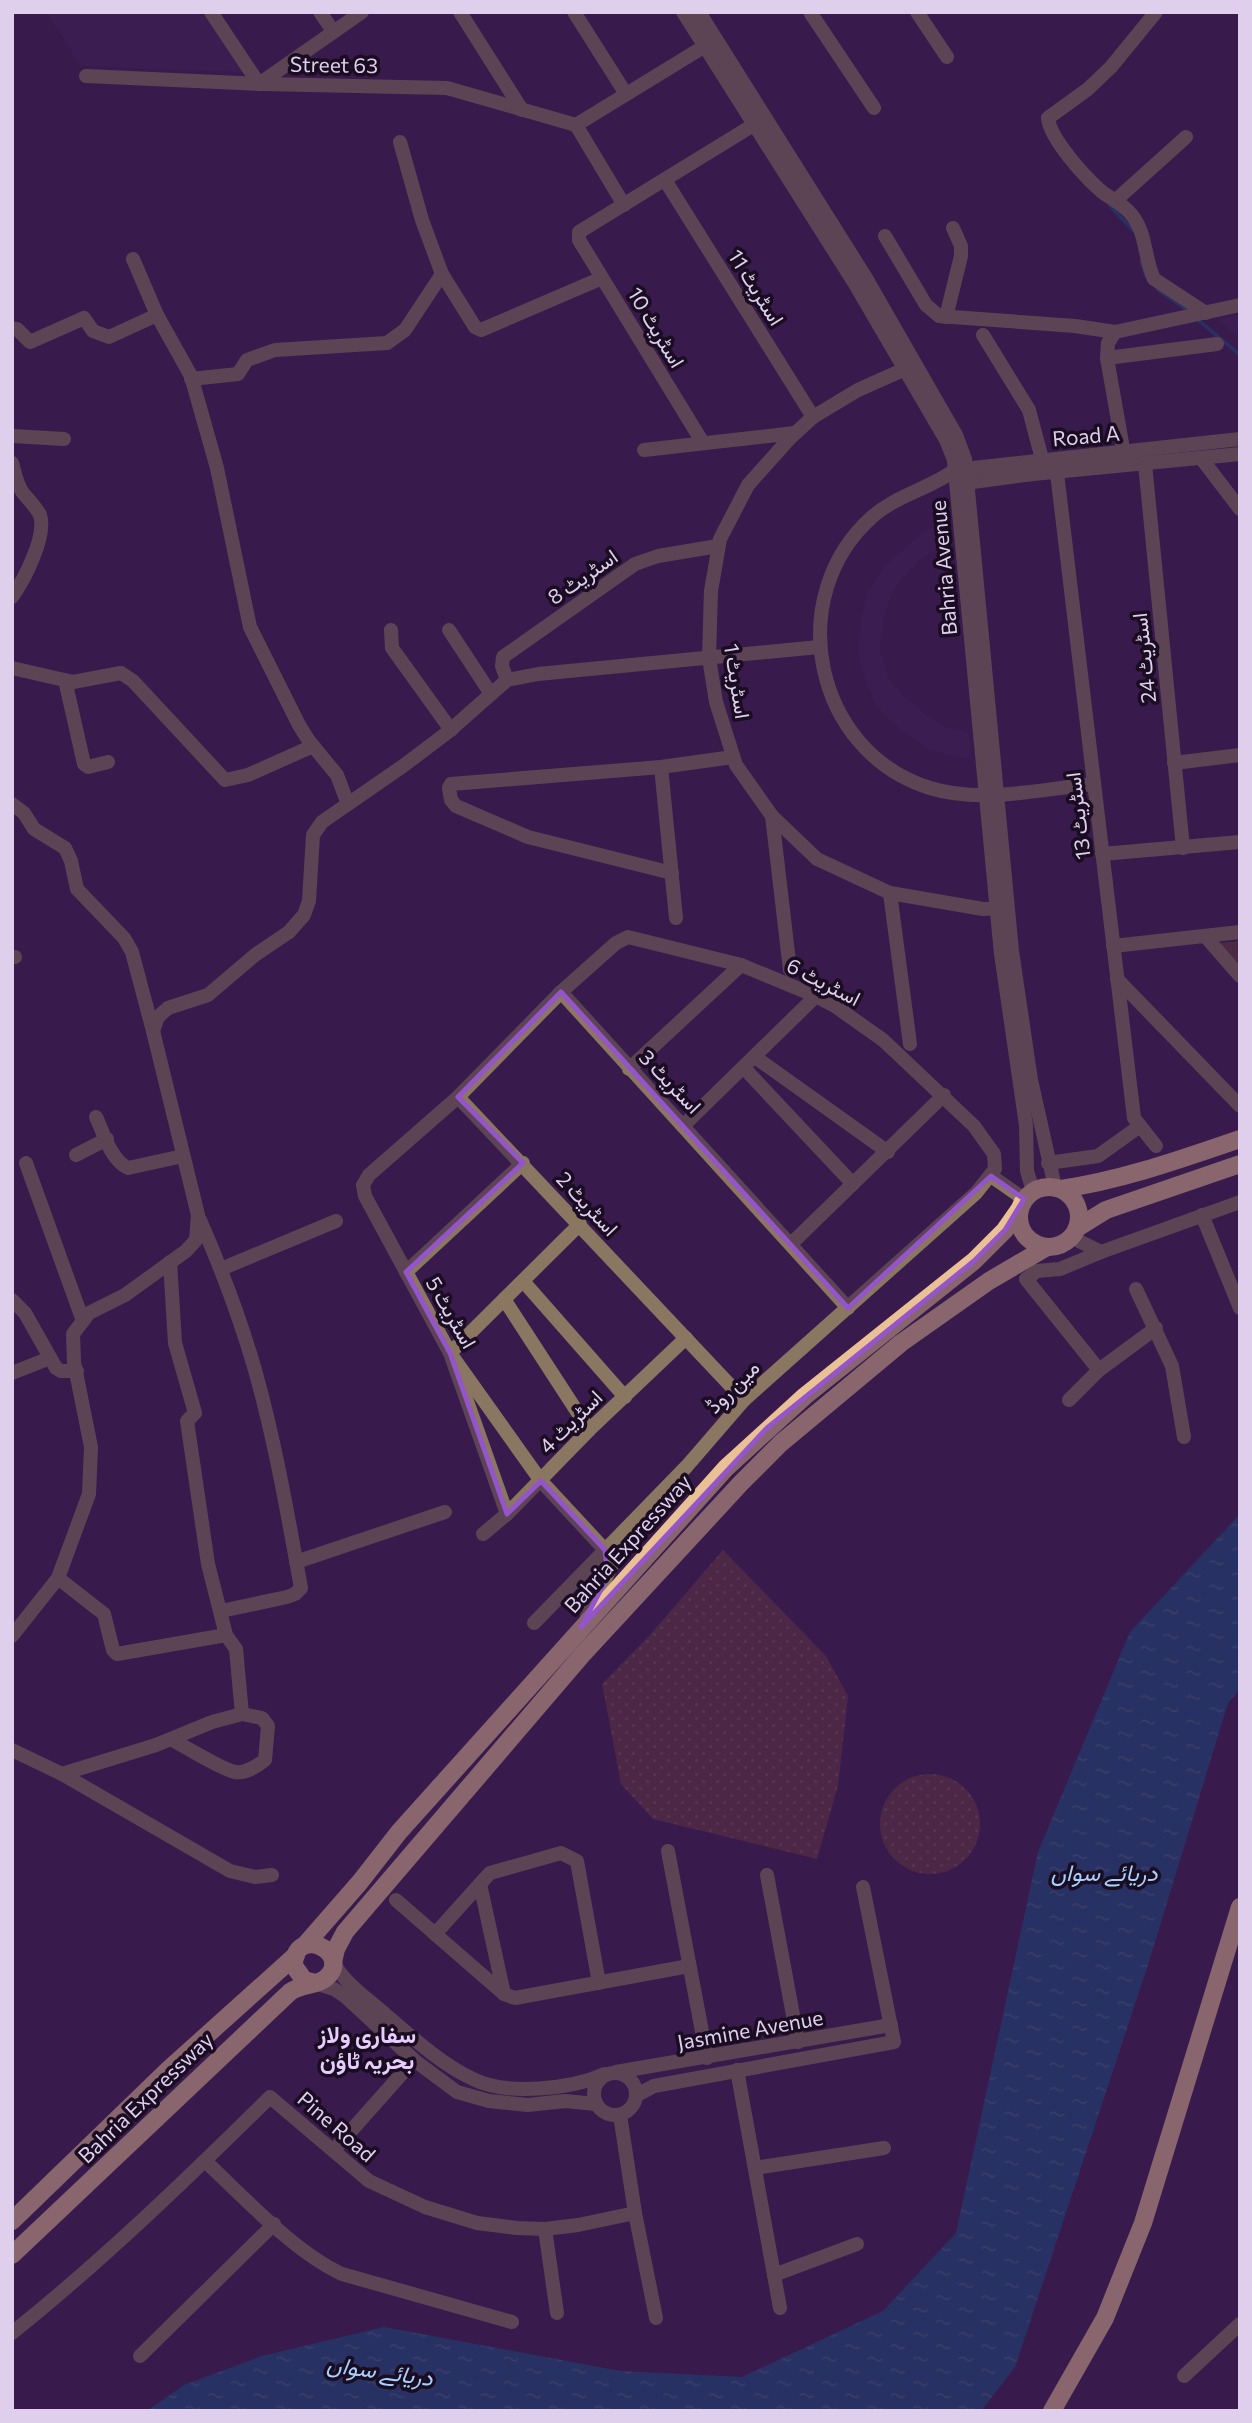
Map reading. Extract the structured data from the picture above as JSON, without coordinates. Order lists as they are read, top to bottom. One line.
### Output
{"streets":{"main road":["Bahria Expressway"],"street":["Street 63","اسٹریٹ 11","اسٹریٹ 10","Road A","Bahria Avenue","اسٹریٹ 8","اسٹریٹ 24","اسٹریٹ 1","اسٹریٹ 13","اسٹریٹ 6","اسٹریٹ 3","اسٹریٹ 2","اسٹریٹ 5","مین روڈ","اسٹریٹ 4","Jasmine Avenue","Pine Road"]},"crossings":[["اسٹریٹ 11","اسٹریٹ 1"],["Road A","Bahria Avenue"],["Road A","اسٹریٹ 24"],["Road A","اسٹریٹ 13"],["Bahria Avenue","اسٹریٹ 1"],["Bahria Avenue","Bahria Expressway"],["اسٹریٹ 8","اسٹریٹ 1"],["اسٹریٹ 6","اسٹریٹ 3"],["اسٹریٹ 6","مین روڈ"],["اسٹریٹ 3","مین روڈ"],["اسٹریٹ 2","اسٹریٹ 5"],["اسٹریٹ 2","مین روڈ"],["اسٹریٹ 2","اسٹریٹ 4"],["اسٹریٹ 5","مین روڈ"],["اسٹریٹ 5","اسٹریٹ 4"],["Bahria Expressway","Jasmine Avenue"]],"districts":["سفاری ولاز بحریہ ٹاؤن"],"water":["دریائے سواں"]}
